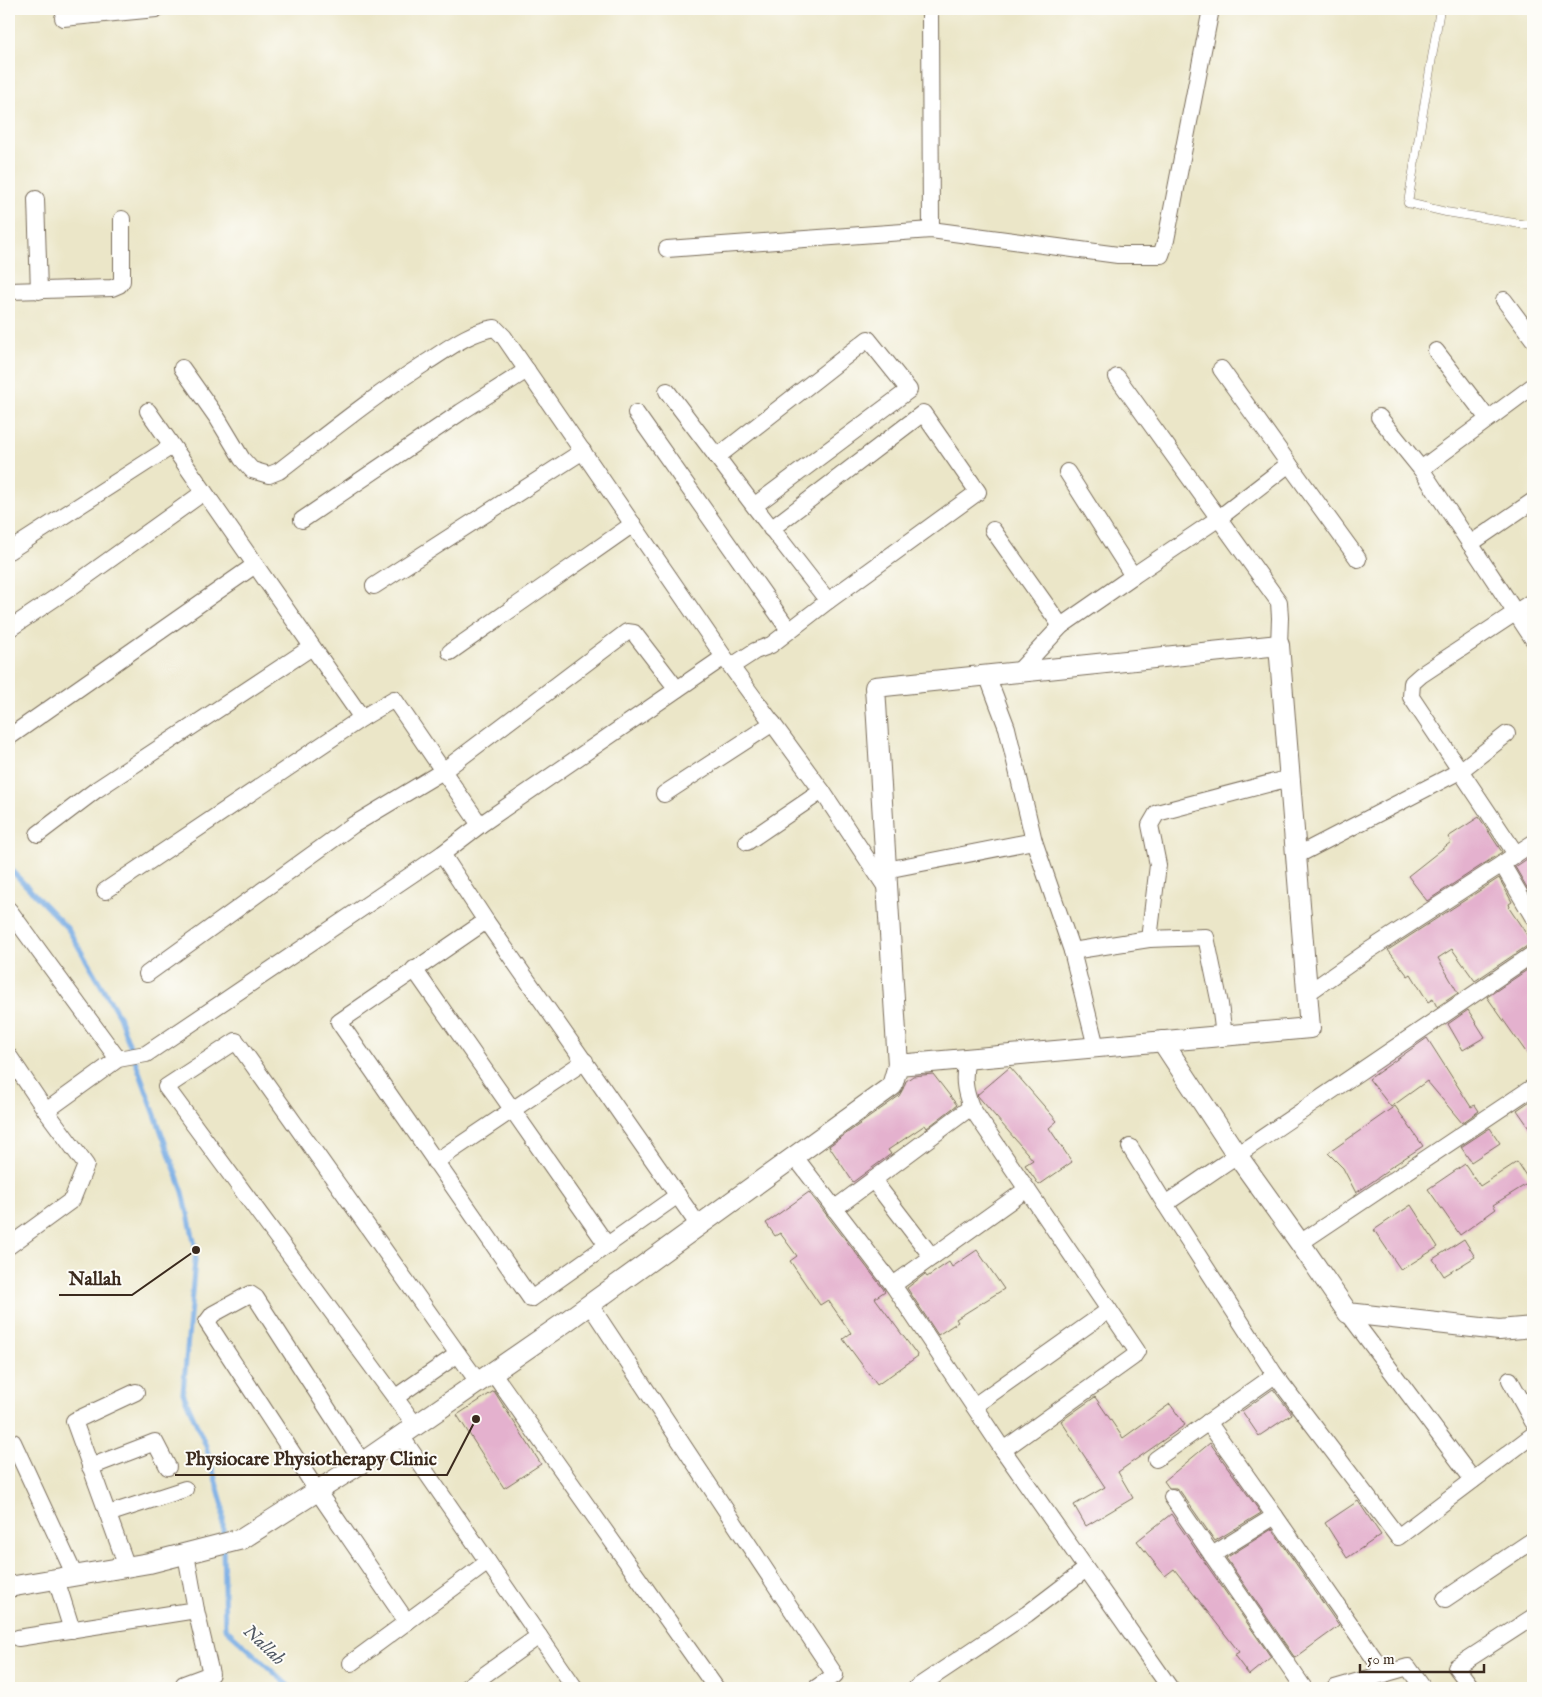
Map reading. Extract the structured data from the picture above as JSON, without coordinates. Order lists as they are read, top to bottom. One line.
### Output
{"water":["Nallah"],"places":["Nallah","Physiocare Physiotherapy Clinic"],"scale_bar":"50 m"}
